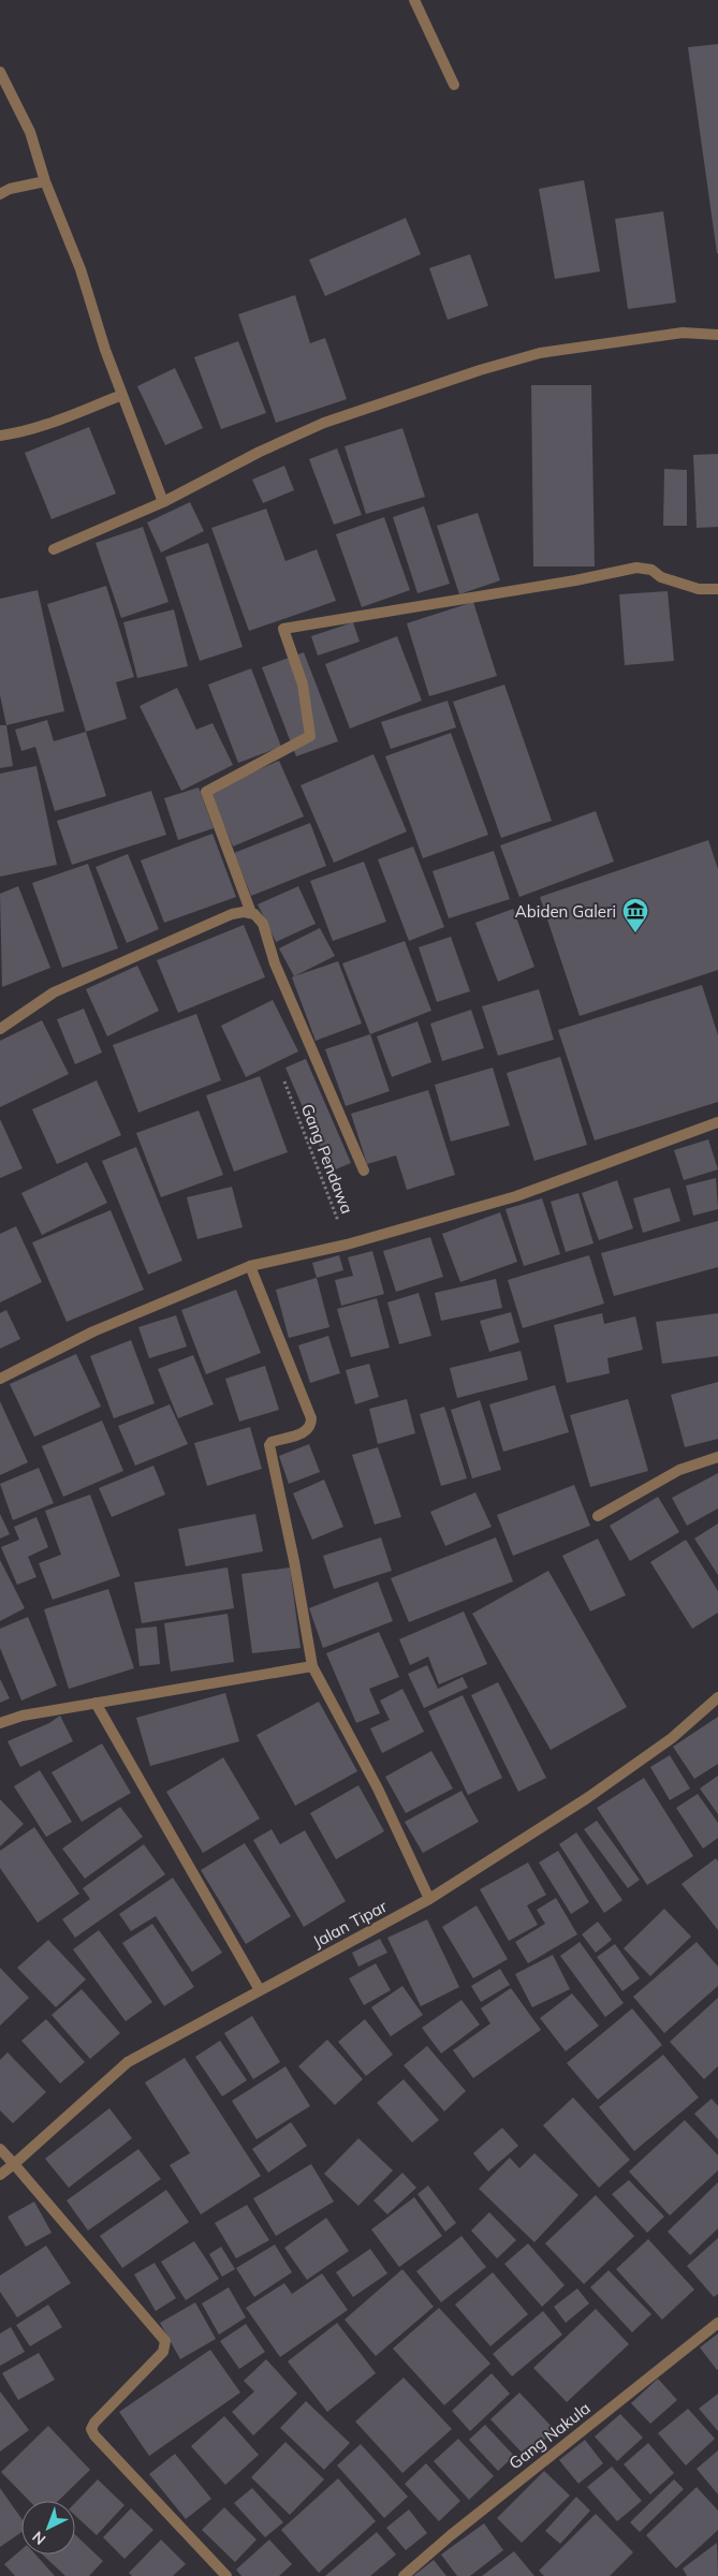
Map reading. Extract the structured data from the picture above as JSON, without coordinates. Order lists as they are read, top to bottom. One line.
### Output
{"streets":{"street":["Jalan Tipar","Gang Nakula"],"path":["Gang Pendawa"]},"places":{"museum":["Abiden Galeri"]},"north":"bottom left"}
